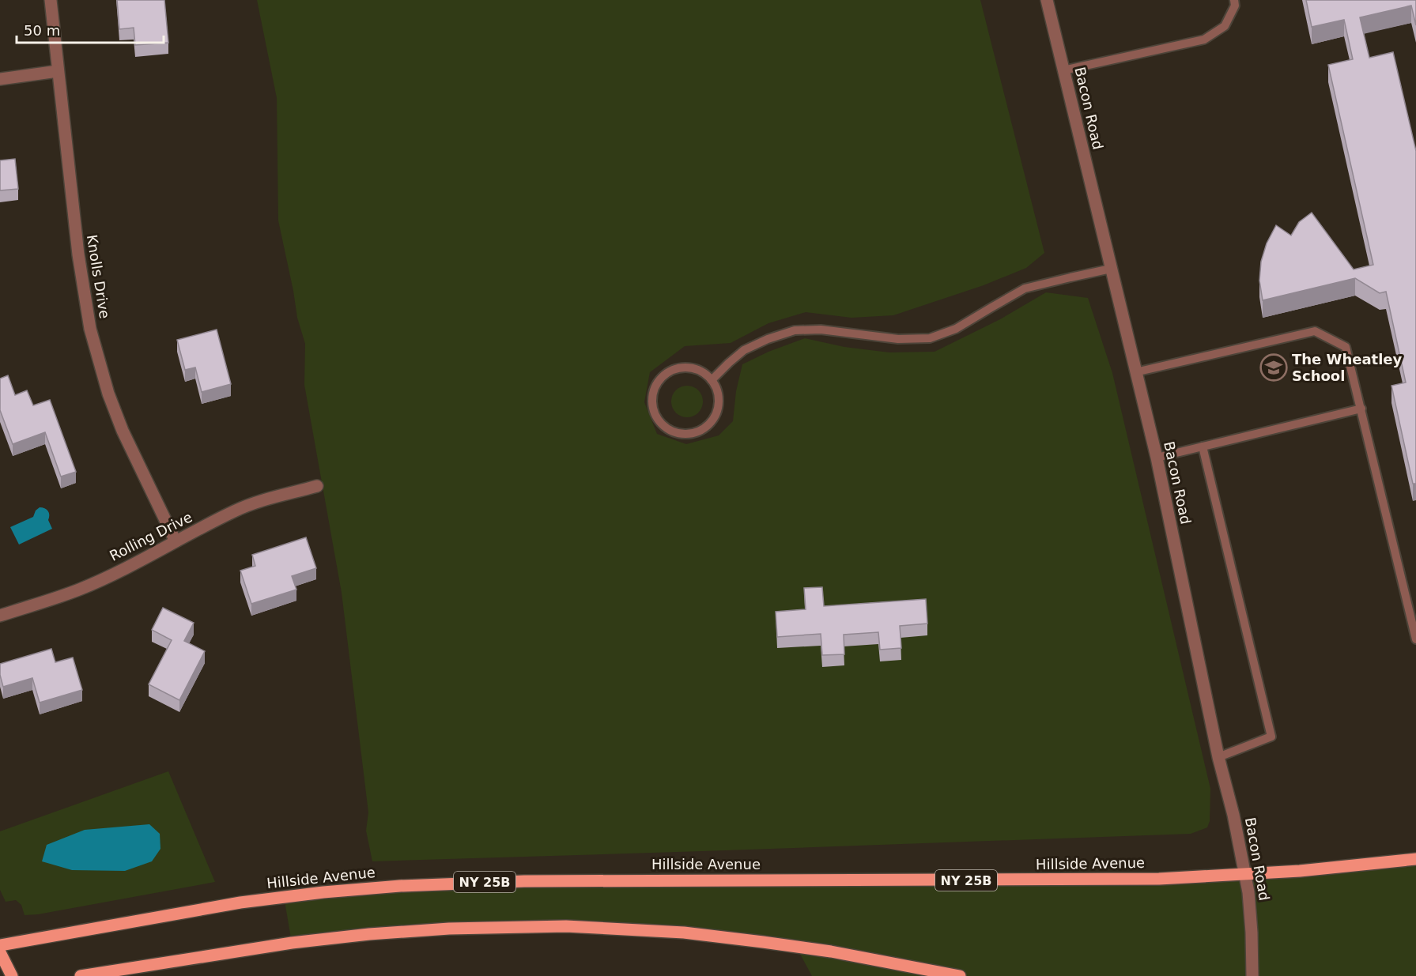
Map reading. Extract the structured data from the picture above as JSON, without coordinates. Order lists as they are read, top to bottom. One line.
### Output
{"streets":{"main road":["Hillside Avenue","NY 25B"],"street":["Bacon Road","Knolls Drive","Rolling Drive"]},"crossings":[["Bacon Road","Hillside Avenue"],["Knolls Drive","Rolling Drive"]],"places":{"school or university":["The Wheatley School"]},"scale_bar":"50 m"}
